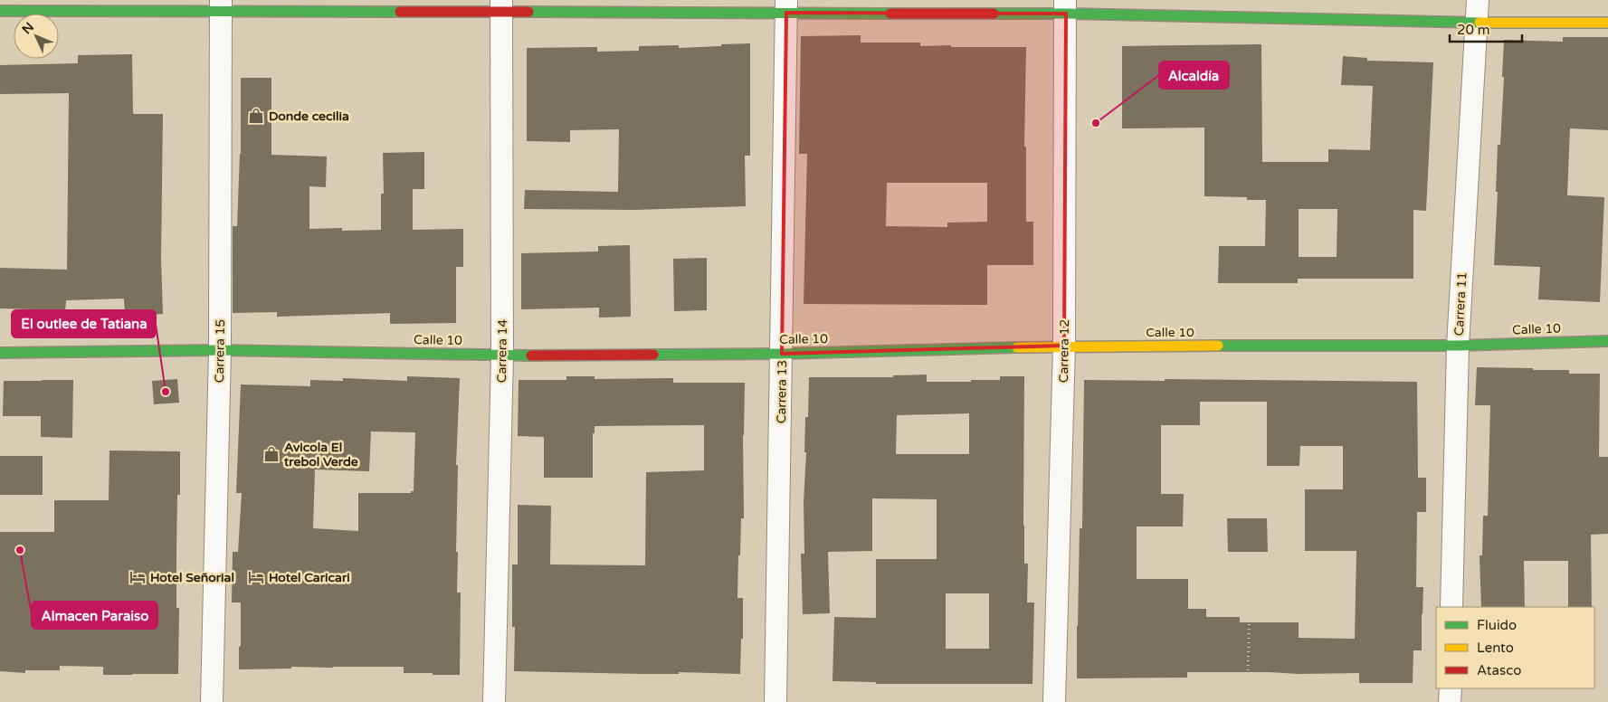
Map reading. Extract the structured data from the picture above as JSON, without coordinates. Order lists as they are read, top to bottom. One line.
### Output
{"streets":{"street":["Carrera 11","Calle 10","Carrera 15","Carrera 14","Carrera 12","Carrera 13"]},"crossings":[["Carrera 11","Calle 10"],["Calle 10","Carrera 15"],["Calle 10","Carrera 14"],["Calle 10","Carrera 12"],["Calle 10","Carrera 13"]],"places":{"shop":["Donde cecilia","Avicola El trebol Verde"],"other":["Alcaldía","El outlee de Tatiana","Almacen Paraiso"],"hotel":["Hotel Señorial","Hotel Caricari"]},"legend":["Fluido","Lento","Atasco"],"scale_bar":"20 m","north":"top left"}
